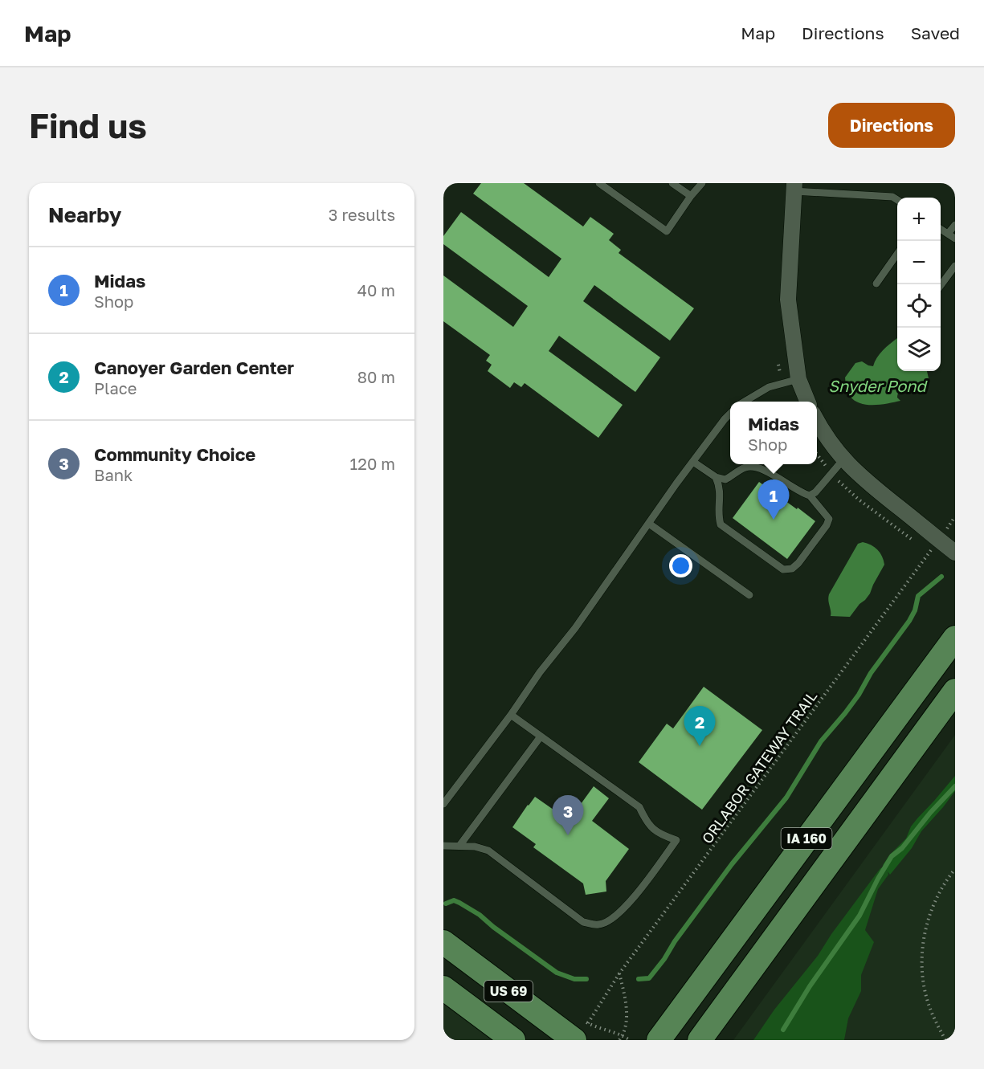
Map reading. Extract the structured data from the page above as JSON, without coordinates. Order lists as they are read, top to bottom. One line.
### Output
{"streets":{"main road":["IA 160","US 69"],"path":["ORLABOR GATEWAY TRAIL"]},"crossings":[["ORLABOR GATEWAY TRAIL","US 69"]],"water":["Snyder Pond"],"page":{"header":"Map","nav":["Map","Directions","Saved"],"buttons":"Directions","title":"Find us","heading":["Nearby","3 results"],"map_buttons":["+","−"],"list":[{"mark":"1","name":"Midas","note":"Shop","value":"40 m"},{"mark":"2","name":"Canoyer Garden Center","note":"Place","value":"80 m"},{"mark":"3","name":"Community Choice","note":"Bank","value":"120 m"}],"popup":["Midas","Shop"],"pins":["1","2","3"]}}
